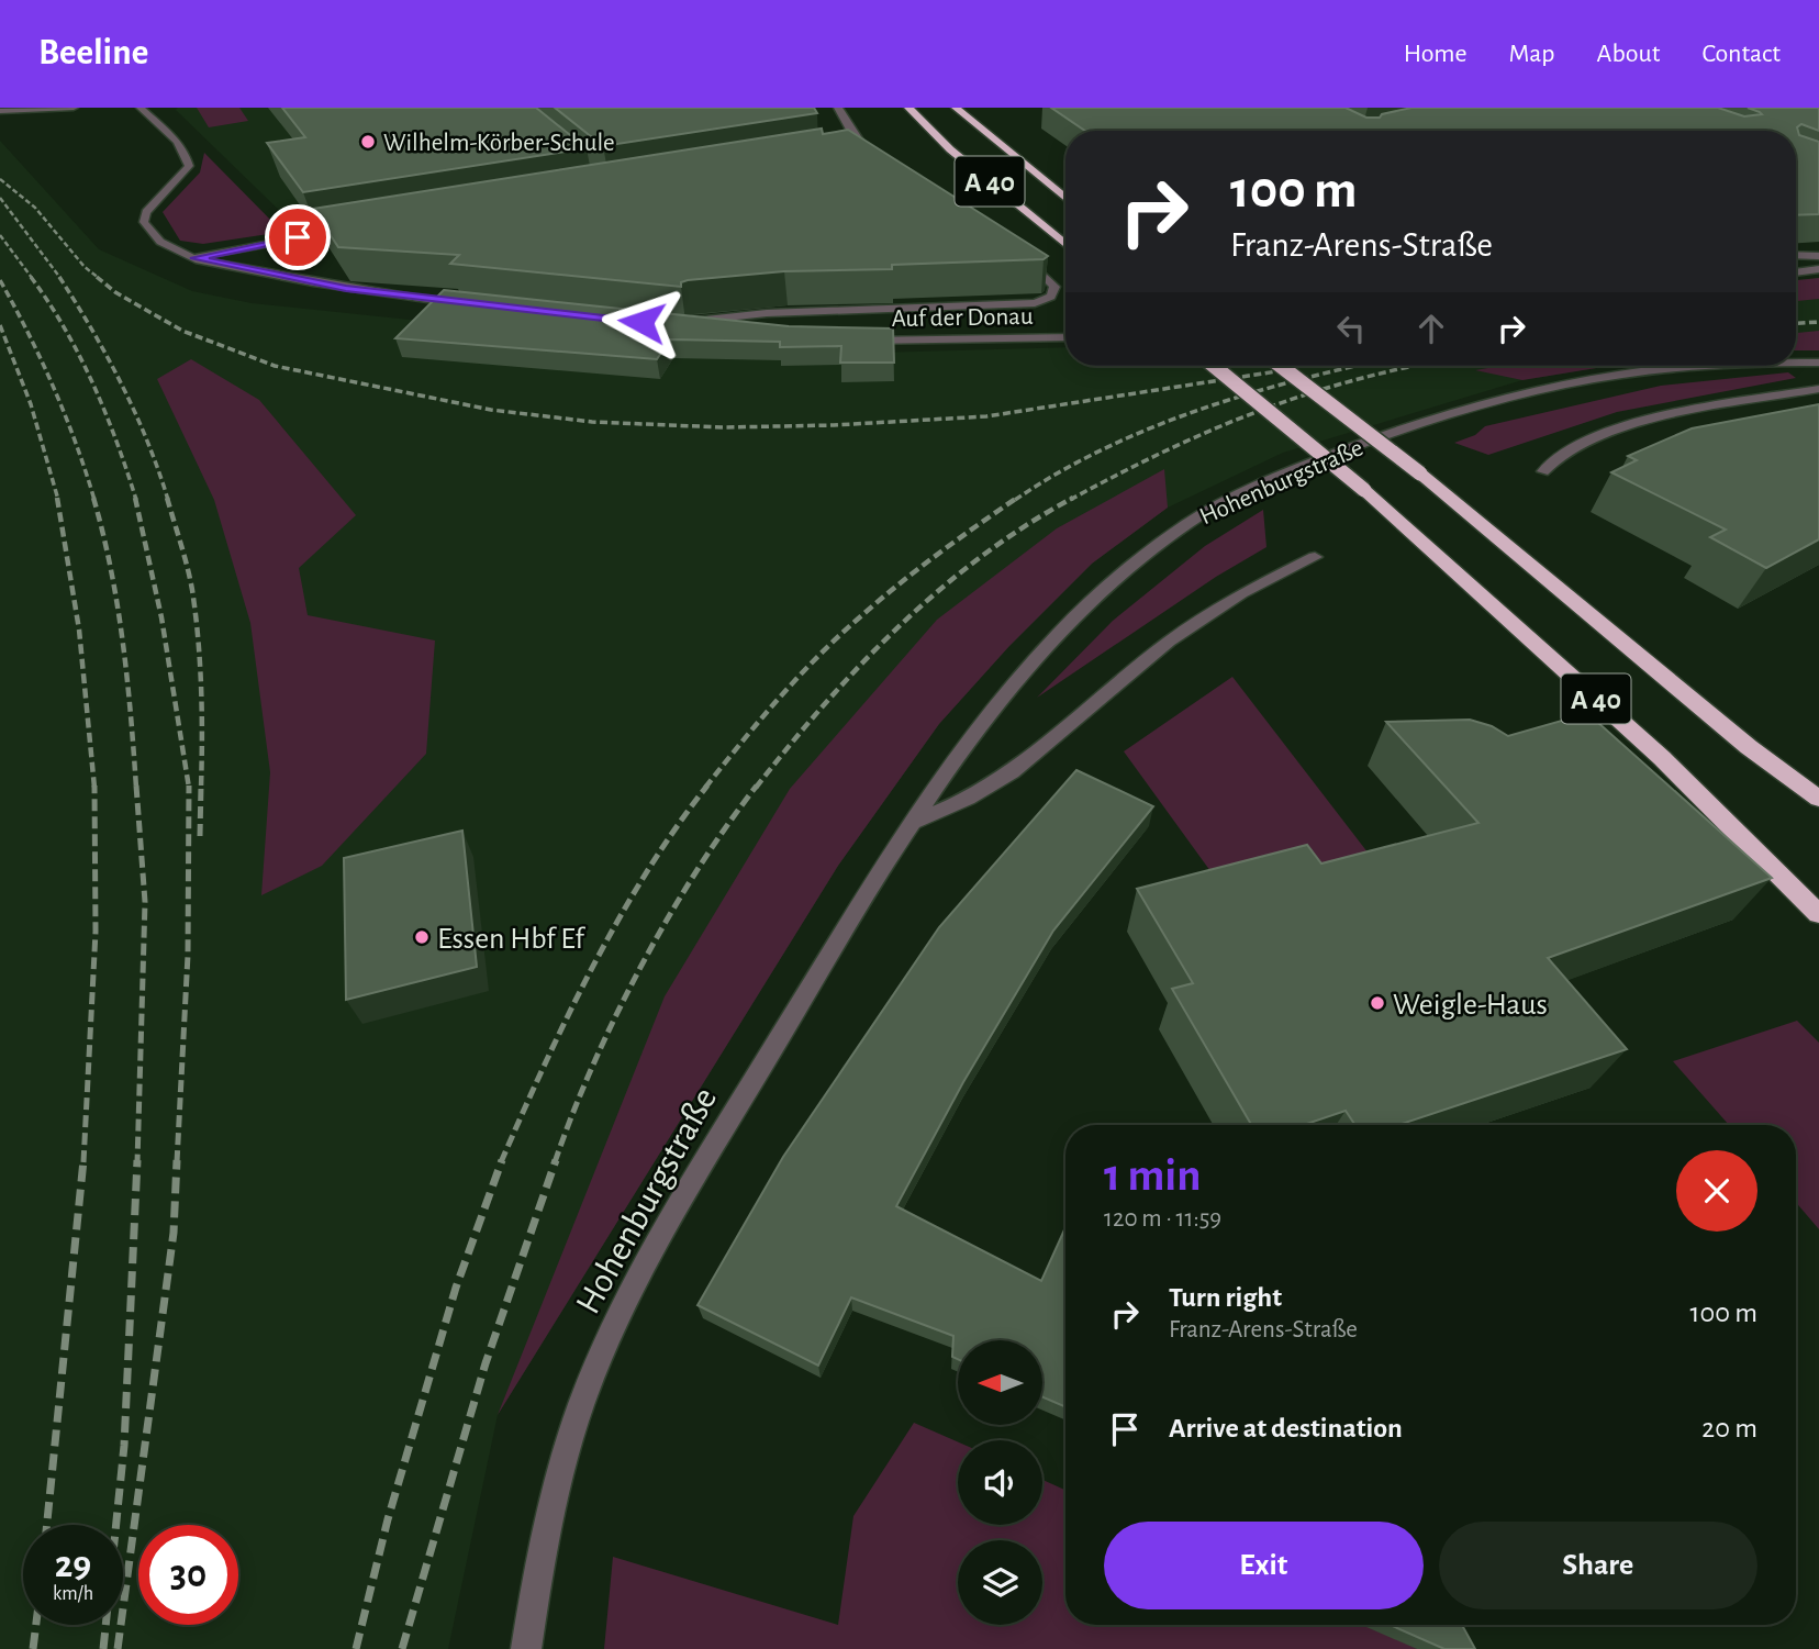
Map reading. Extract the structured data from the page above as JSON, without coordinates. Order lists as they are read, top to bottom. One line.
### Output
{"streets":{"highway":["A 40"],"street":["Auf der Donau","Hohenburgstraße"]},"places":["Wilhelm-Körber-Schule","Essen Hbf Ef","Weigle-Haus"],"north":"left","page":{"header":"Beeline","nav":["Home","Map","About","Contact"],"turn":["100 m","Franz-Arens-Straße"],"heading":["1 min","120 m · 11:59"],"list":[{"name":"Turn right","note":"Franz-Arens-Straße","value":"100 m"},{"name":"Arrive at destination","value":"20 m"}],"buttons":["Exit","Share"],"speed":"29 km/h","limit":"30"}}
